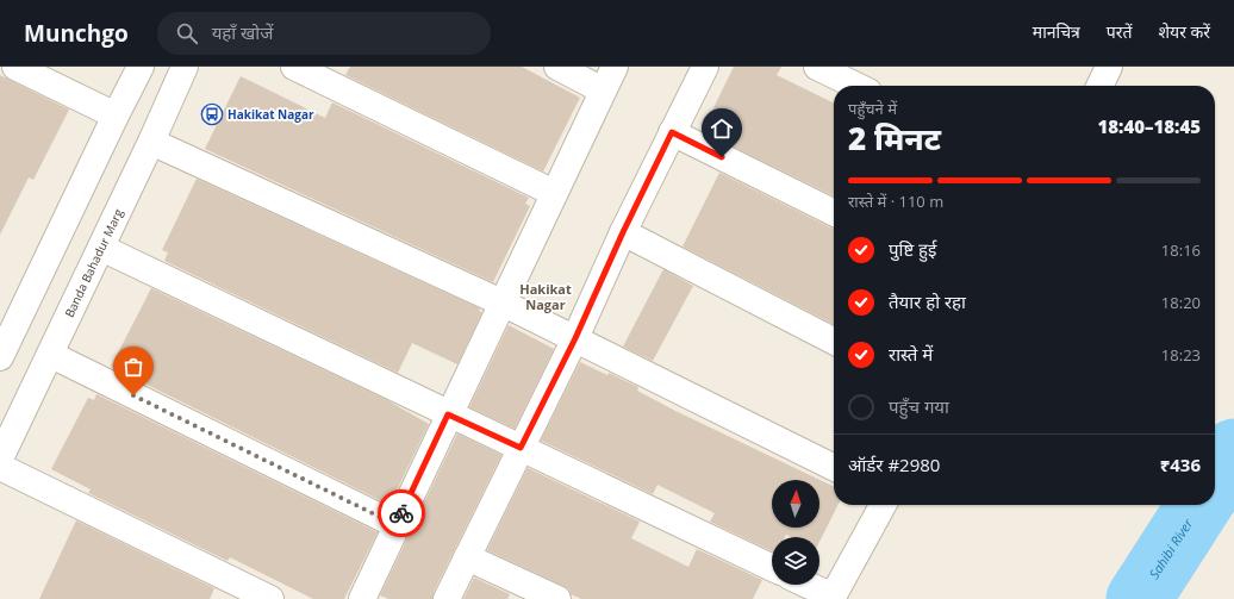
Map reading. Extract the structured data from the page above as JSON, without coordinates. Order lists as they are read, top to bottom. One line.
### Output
{"streets":{"street":["Banda Bahadur Marg"]},"districts":["Hakikat Nagar"],"water":["Sahibi River"],"places":{"bus stop":["Hakikat Nagar"]},"north":"top","page":{"header":"Munchgo","search":"यहाँ खोजें","nav":["मानचित्र","परतें","शेयर करें"],"heading":["2 मिनट","पहुँचने में","18:40–18:45"],"panel":["ऑर्डर #2980","₹436"],"bar":"रास्ते में · 110 m","list":[["पुष्टि हुई","18:16"],["तैयार हो रहा","18:20"],["रास्ते में","18:23"],"पहुँच गया"]}}
